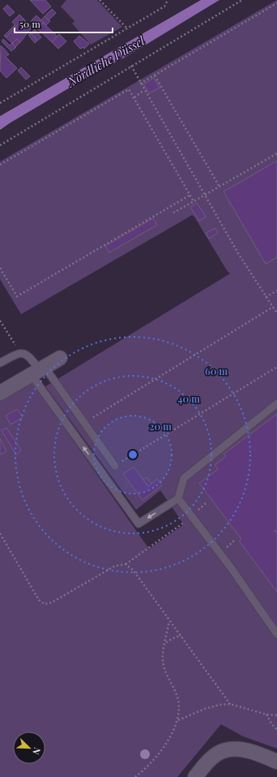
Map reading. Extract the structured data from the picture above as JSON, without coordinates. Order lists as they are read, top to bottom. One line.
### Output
{"water":["Nördliche Düssel"],"scale_bar":"50 m","north":"bottom right","rings":["60 m","40 m","20 m"]}
